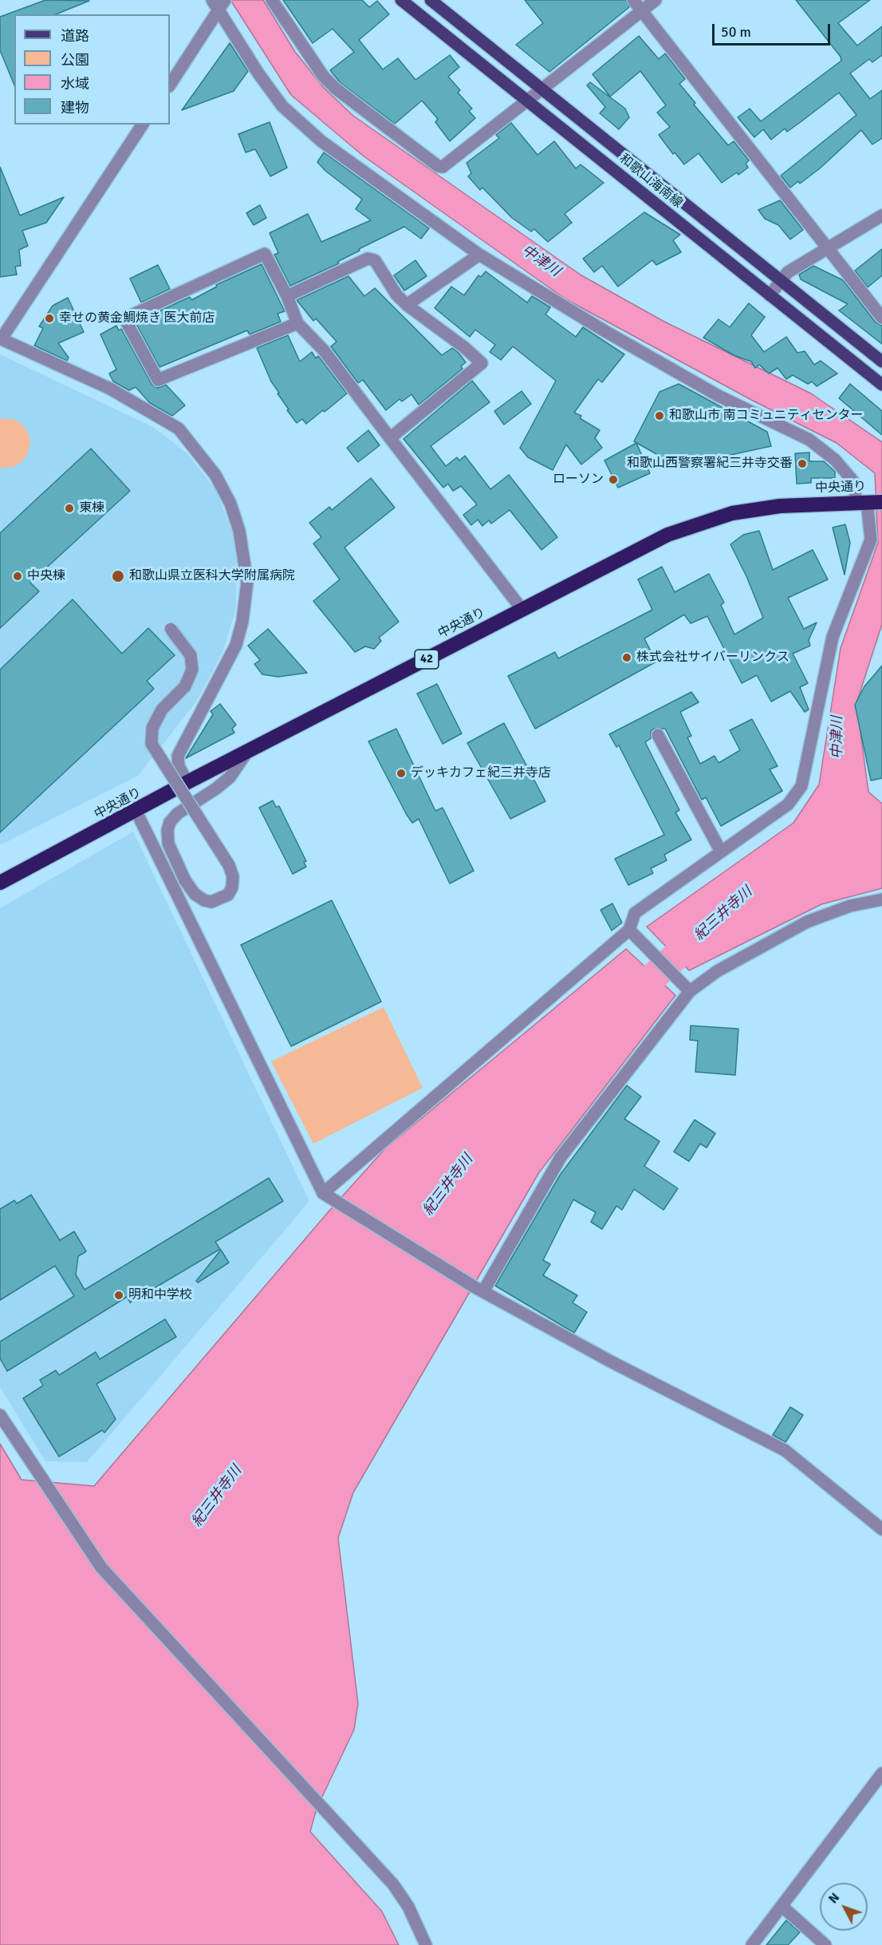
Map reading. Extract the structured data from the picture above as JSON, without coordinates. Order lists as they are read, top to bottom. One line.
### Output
{"streets":{"highway":["中央通り","42"],"main road":["和歌山海南線"]},"water":["中津川","紀三井寺川"],"places":["幸せの黄金鯛焼き 医大前店","和歌山市 南コミュニティセンター","和歌山西警察署紀三井寺交番","ローソン","東棟","中央棟","和歌山県立医科大学附属病院","株式会社サイバーリンクス","デッキカフェ紀三井寺店","明和中学校"],"legend":["道路","公園","水域","建物"],"scale_bar":"50 m","north":"top left"}
